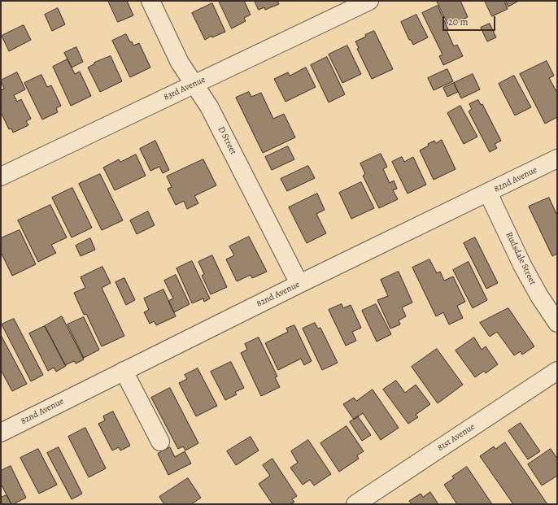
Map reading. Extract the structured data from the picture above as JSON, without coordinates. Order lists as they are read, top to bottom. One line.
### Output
{"streets":{"street":["83rd Avenue","D Street","82nd Avenue","Rudsdale Street","81st Avenue"]},"crossings":[["83rd Avenue","D Street"],["D Street","82nd Avenue"],["82nd Avenue","Rudsdale Street"]],"scale_bar":"20 m"}
